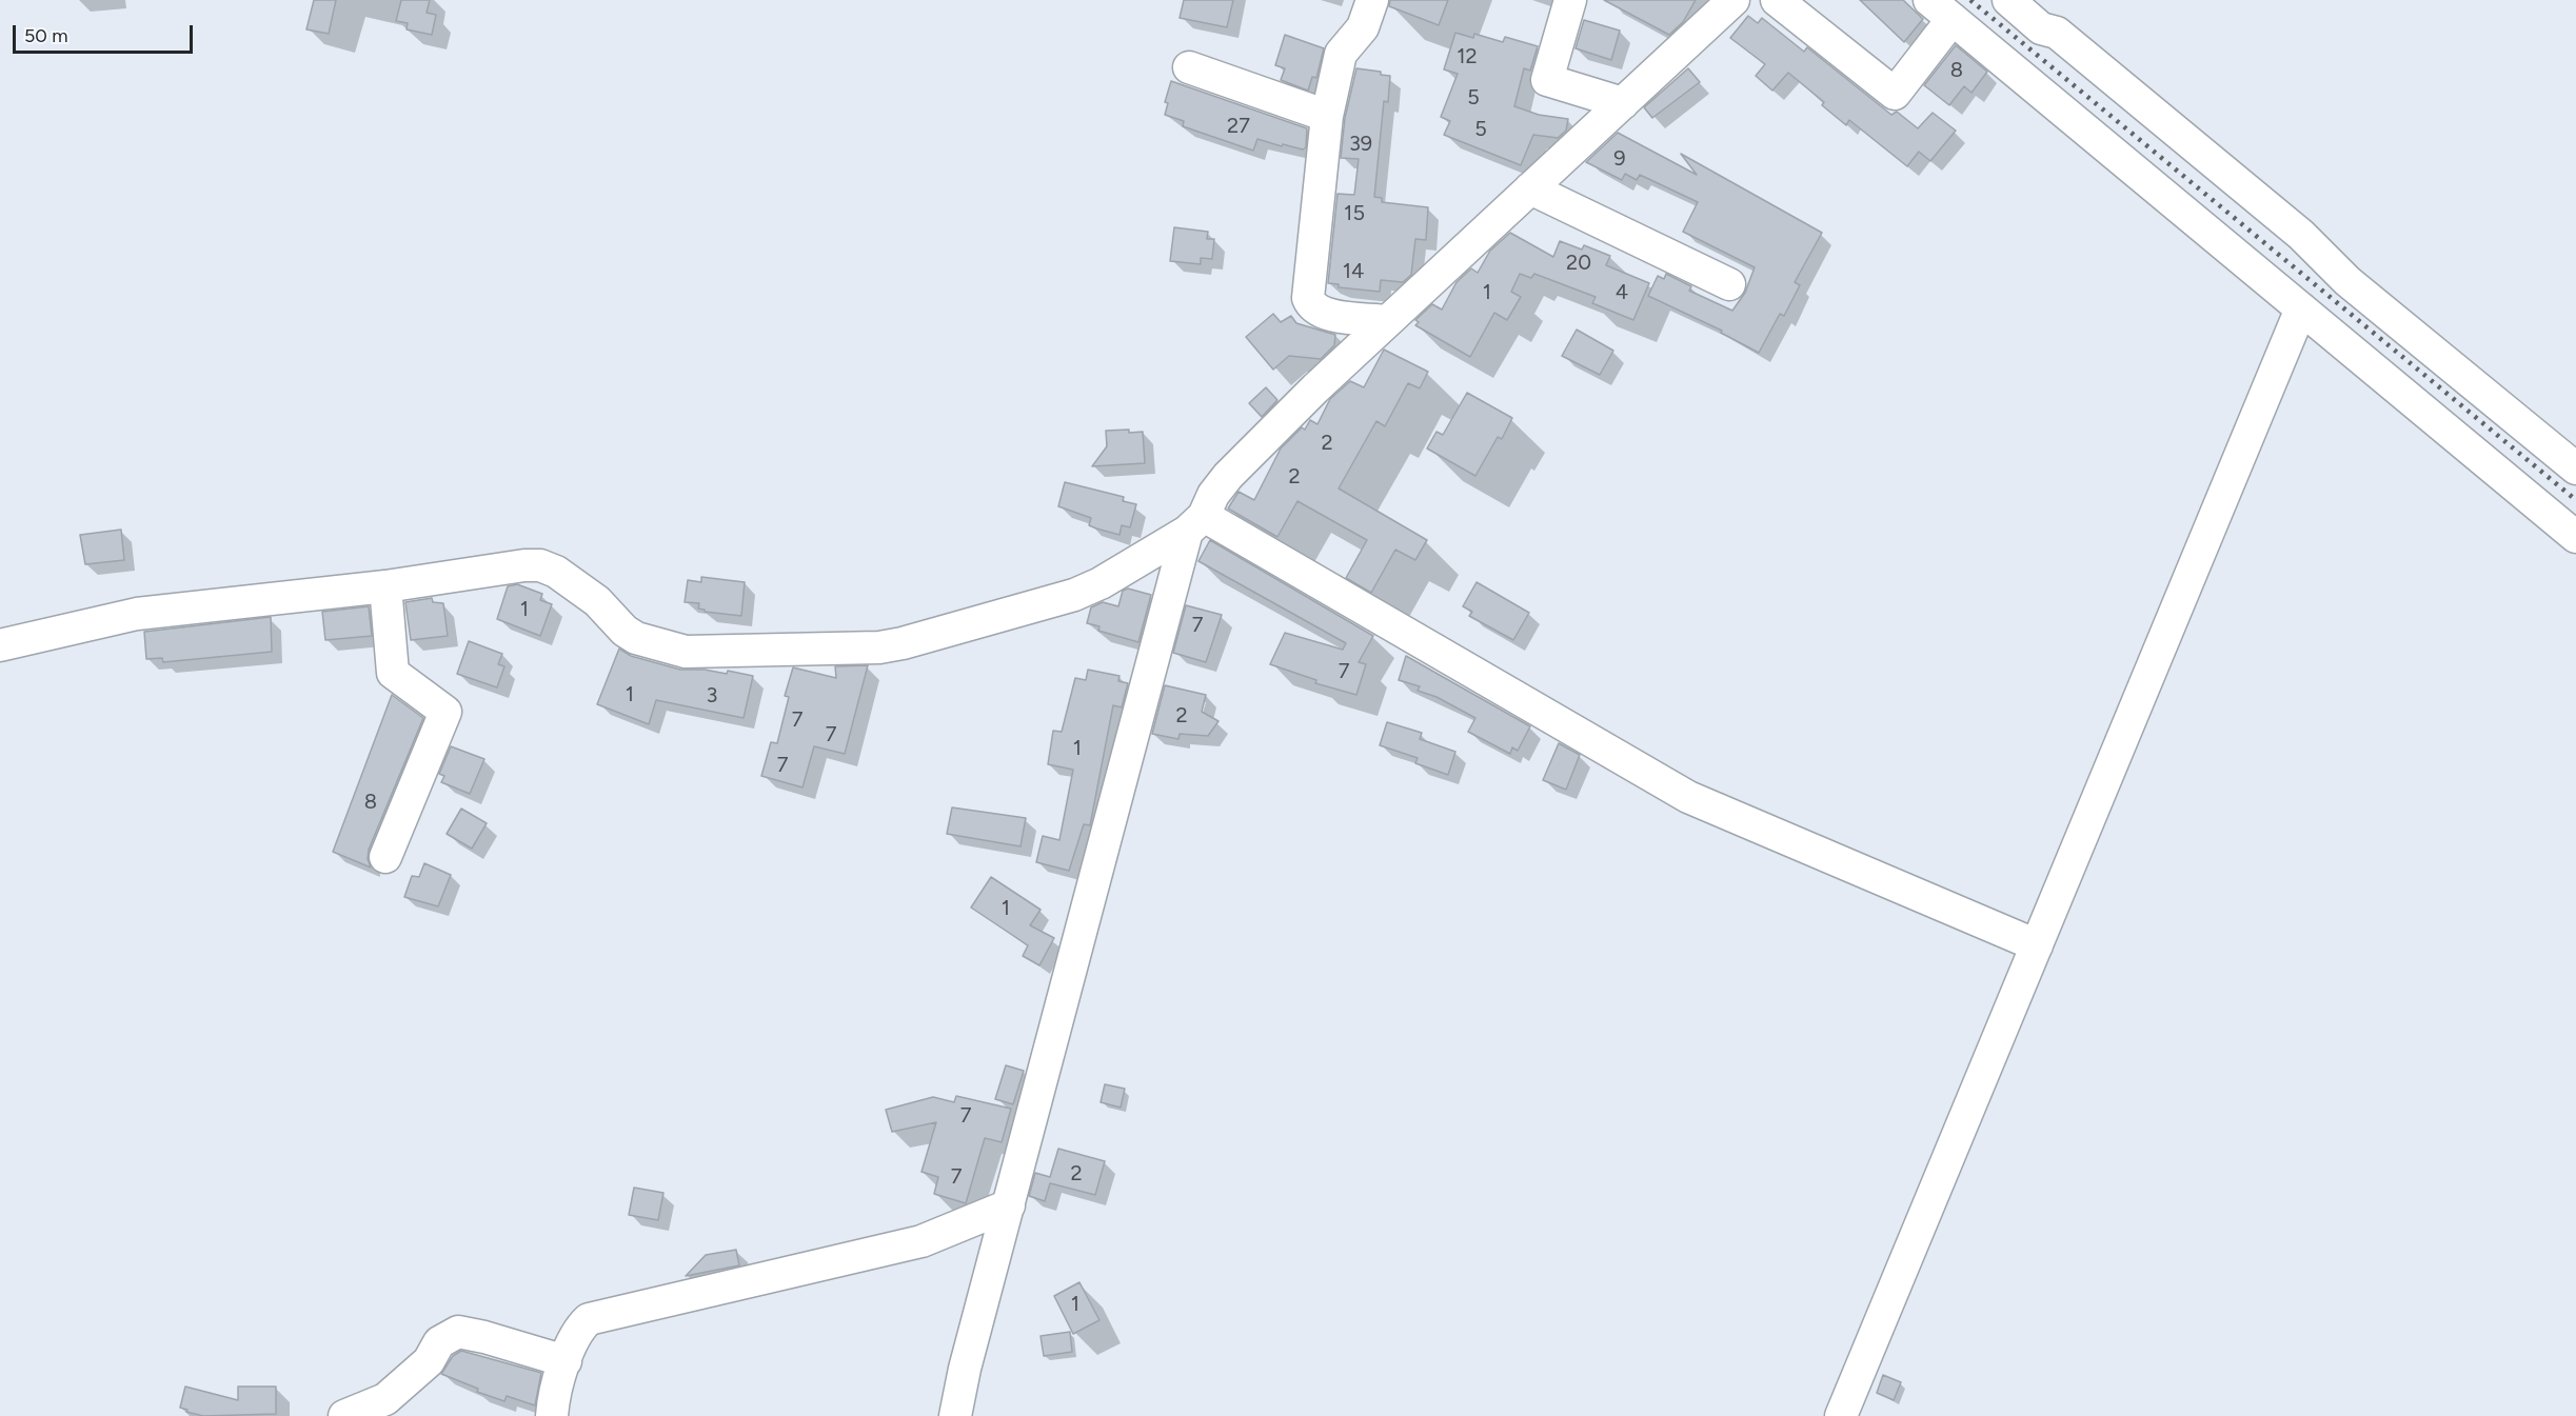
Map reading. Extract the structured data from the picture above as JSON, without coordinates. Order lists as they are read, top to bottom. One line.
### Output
{"house_numbers":["12","8","5","27","5","39","9","15","20","14","1","4","2","2","1","7","7","1","3","2","7","7","1","7","8","1","7","2","7","1"],"scale_bar":"50 m"}
